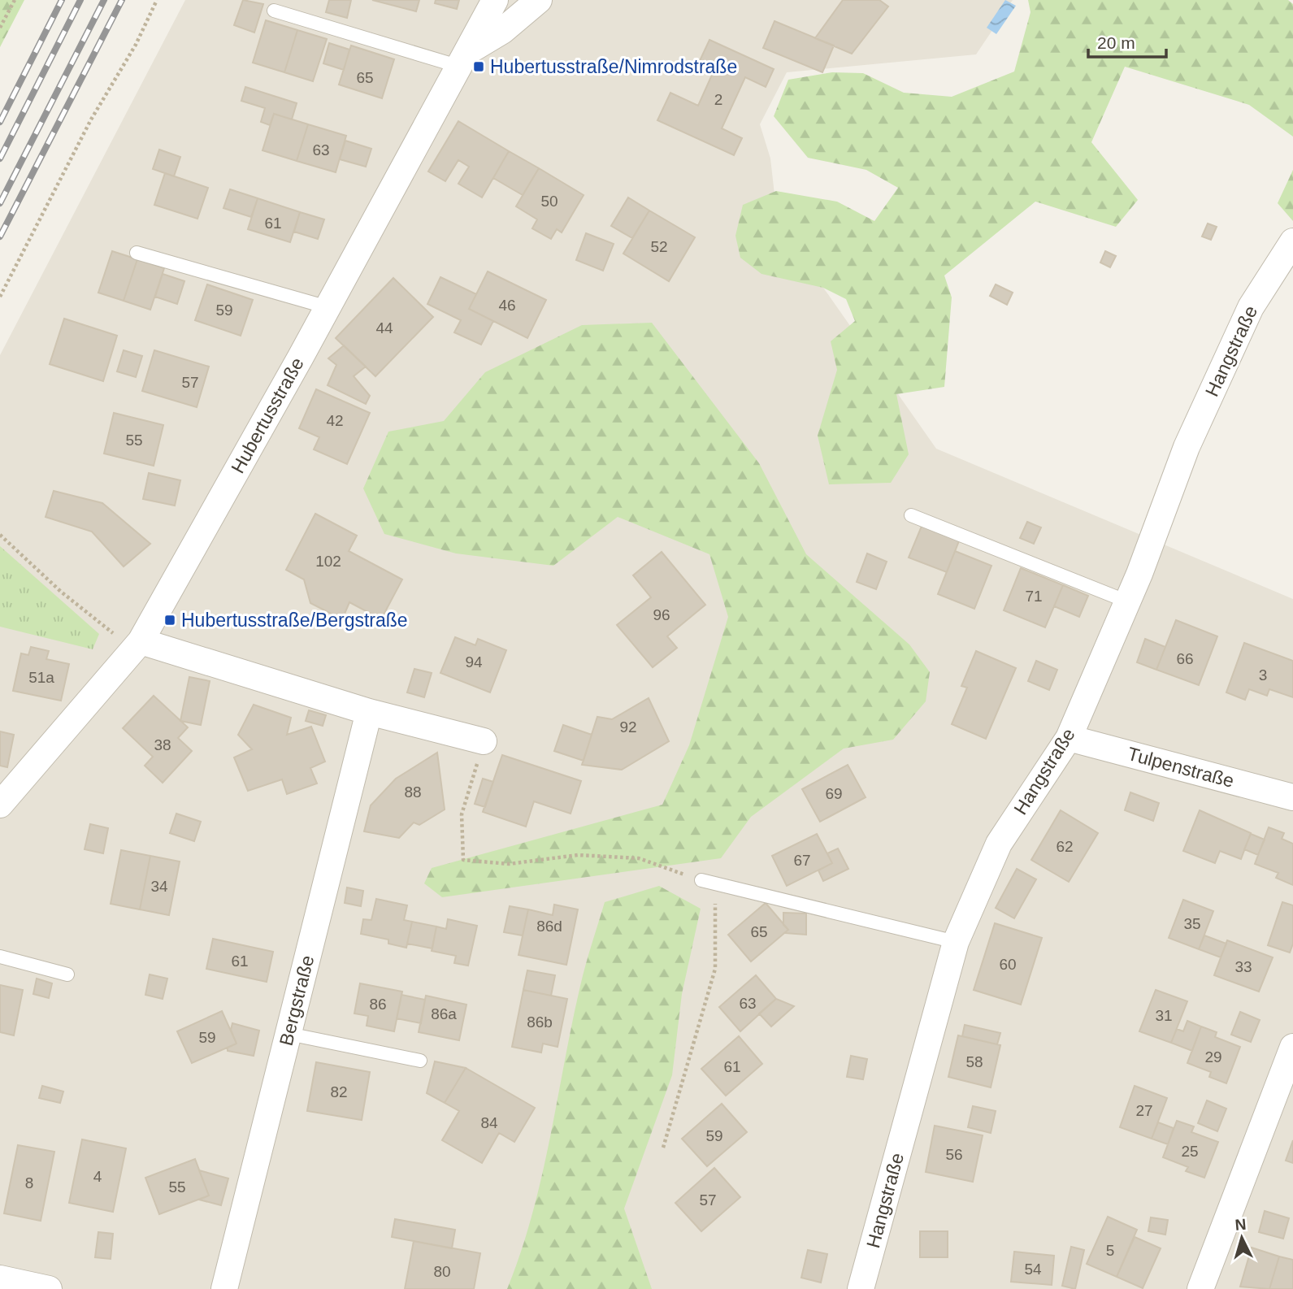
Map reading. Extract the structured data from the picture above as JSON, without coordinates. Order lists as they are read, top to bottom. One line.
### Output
{"streets":{"street":["Hangstraße","Hubertusstraße","Tulpenstraße","Bergstraße"]},"crossings":[["Hangstraße","Tulpenstraße"]],"places":{"transit":["Hubertusstraße/Nimrodstraße","Hubertusstraße/Bergstraße"]},"house_numbers":["65","2","63","50","61","52","46","59","44","57","42","55","102","71","96","66","94","3","51a","92","38","88","69","62","67","34","35","86d","65","61","60","33","63","86","86a","31","86b","59","29","58","61","82","27","84","59","25","56","4","8","55","57","5","54","80"],"scale_bar":"20 m","north":"top"}
